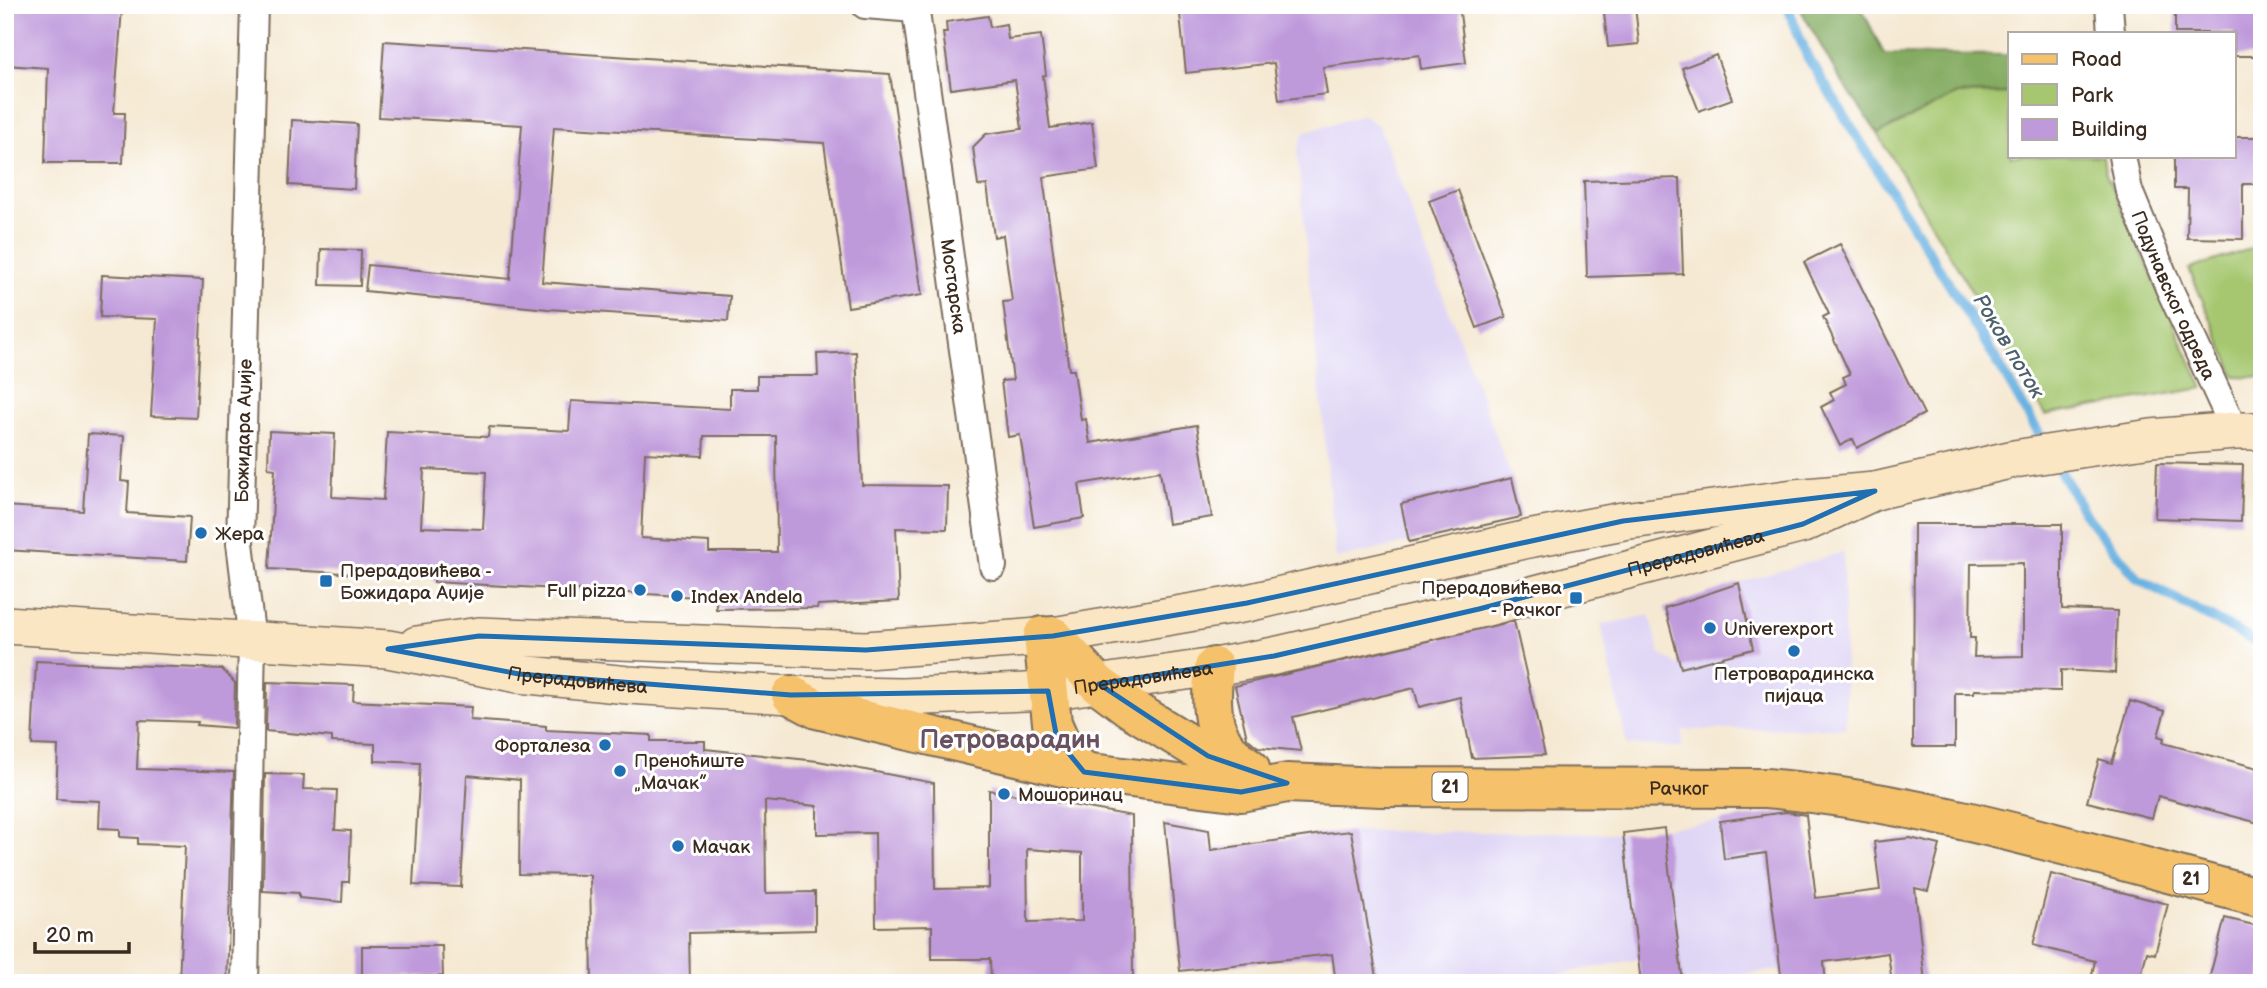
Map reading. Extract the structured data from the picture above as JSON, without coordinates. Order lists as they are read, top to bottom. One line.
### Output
{"streets":{"main road":["Прерадовићева","21","Рачког"],"street":["Мостарска","Подунавског одреда","Божидара Аџије"]},"crossings":[["Подунавског одреда","Прерадовићева"],["Божидара Аџије","Прерадовићева"],["Прерадовићева","21"],["21","Рачког"]],"districts":["Петроварадин"],"water":["Роков поток"],"places":{"other":["Жера","Full pizza","Index Andela","Univerexport","Петроварадинска пијаца","Форталеза","Преноћиште „Мачак”","Мошоринац","Мачак"],"transit":["Прерадовићева - Божидара Аџије","Прерадовићева - Рачког"]},"legend":["Road","Park","Building"],"scale_bar":"20 m"}
